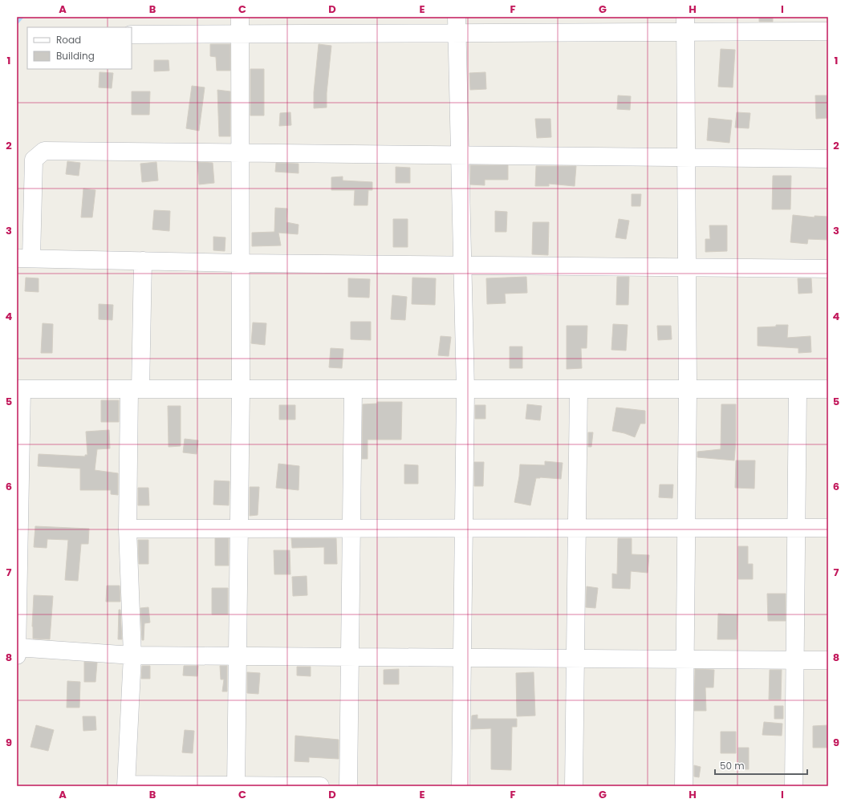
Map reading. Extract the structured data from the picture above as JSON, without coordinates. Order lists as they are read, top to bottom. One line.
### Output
{"legend":["Road","Building"],"scale_bar":"50 m","grid":{"columns":["A","B","C","D","E","F","G","H","I"],"rows":["1","2","3","4","5","6","7","8","9"]}}
